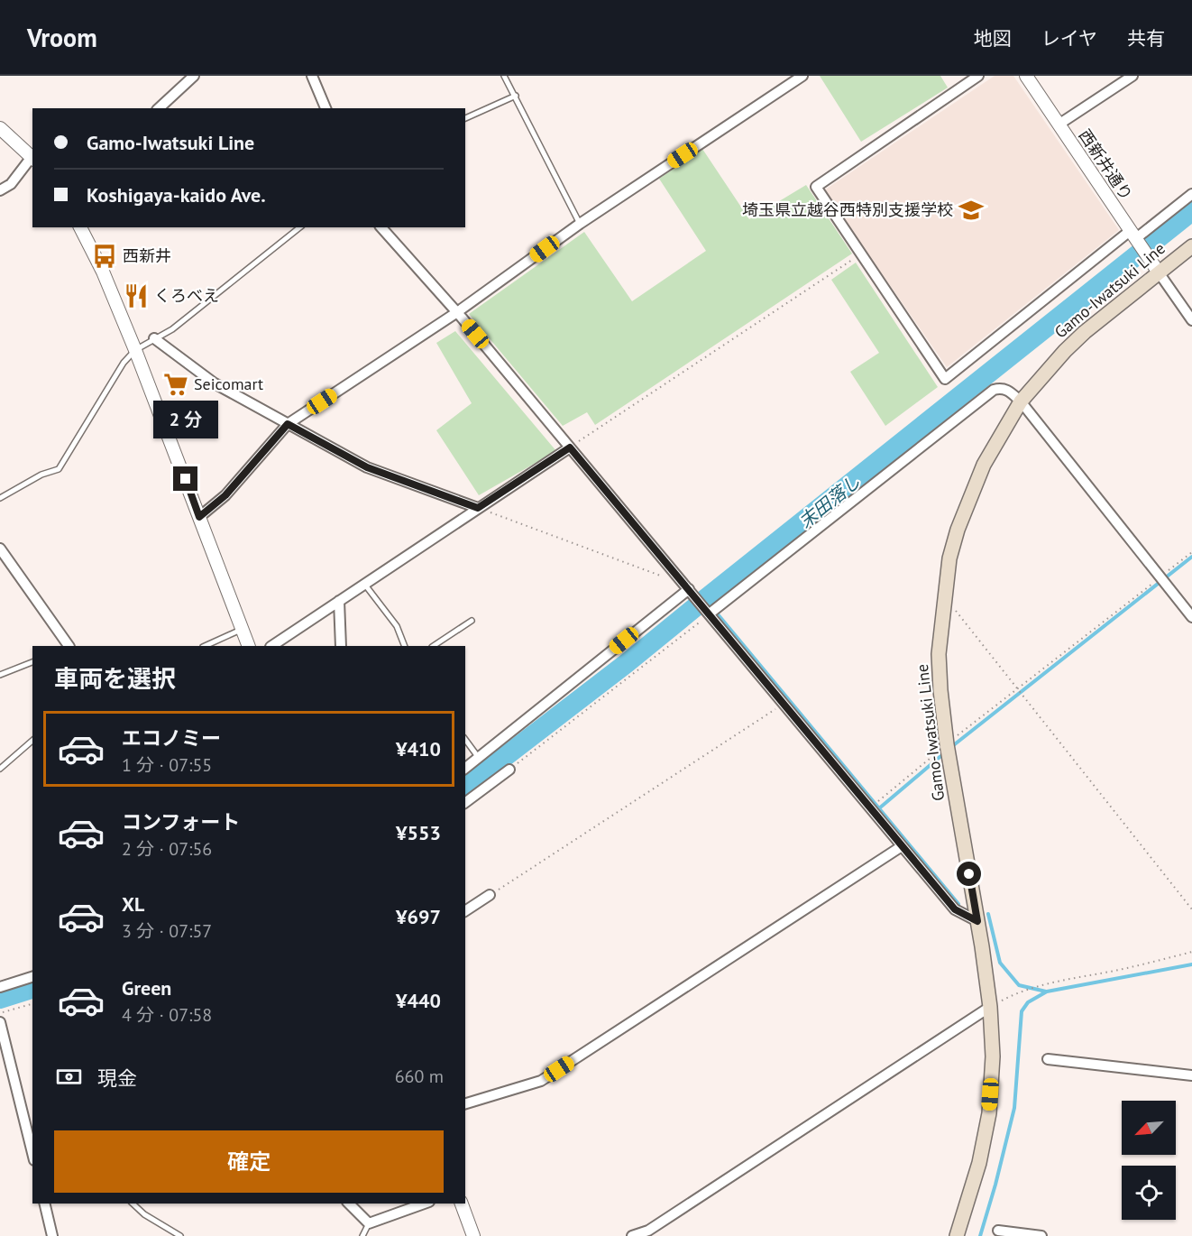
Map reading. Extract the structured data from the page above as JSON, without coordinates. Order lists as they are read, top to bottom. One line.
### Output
{"streets":{"main road":["Gamo-Iwatsuki Line"],"street":["西新井通り"]},"crossings":[["西新井通り","Gamo-Iwatsuki Line"]],"water":["末田落し"],"places":{"school or university":["埼玉県立越谷西特別支援学校"],"bus stop":["西新井"],"restaurant":["くろべえ"],"supermarket":["Seicomart"]},"north":"bottom left","page":{"header":"Vroom","nav":["地図","レイヤ","共有"],"banner":["Gamo-Iwatsuki Line","Koshigaya-kaido Ave."],"bubble":"2 分","heading":"車両を選択","list":[{"name":"エコノミー","note":"1 分 · 07:55","value":"¥410"},{"name":"コンフォート","note":"2 分 · 07:56","value":"¥553"},{"name":"XL","note":"3 分 · 07:57","value":"¥697"},{"name":"Green","note":"4 分 · 07:58","value":"¥440"}],"pay":["現金","660 m"],"buttons":"確定"}}
